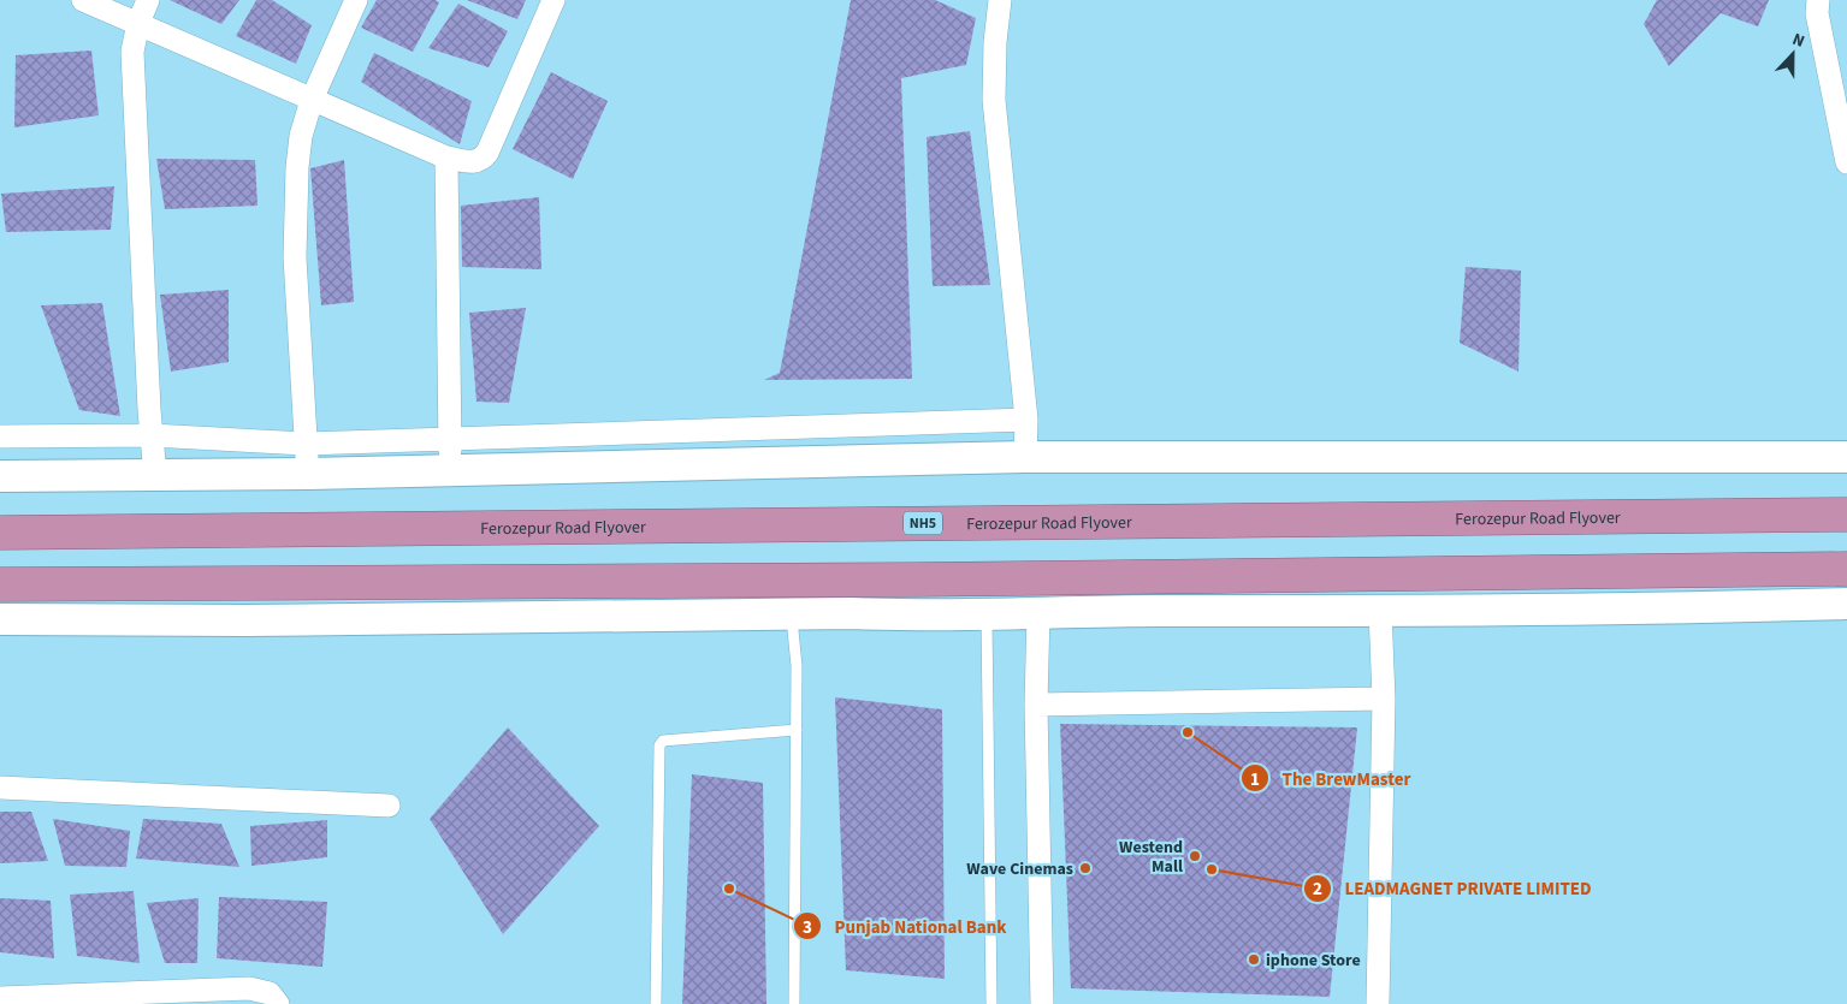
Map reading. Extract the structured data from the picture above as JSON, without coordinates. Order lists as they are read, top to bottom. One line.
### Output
{"streets":{"highway":["Ferozepur Road Flyover","NH5"]},"places":["The BrewMaster","Westend Mall","Wave Cinemas","LEADMAGNET PRIVATE LIMITED","Punjab National Bank","iphone Store"],"north":"top"}
